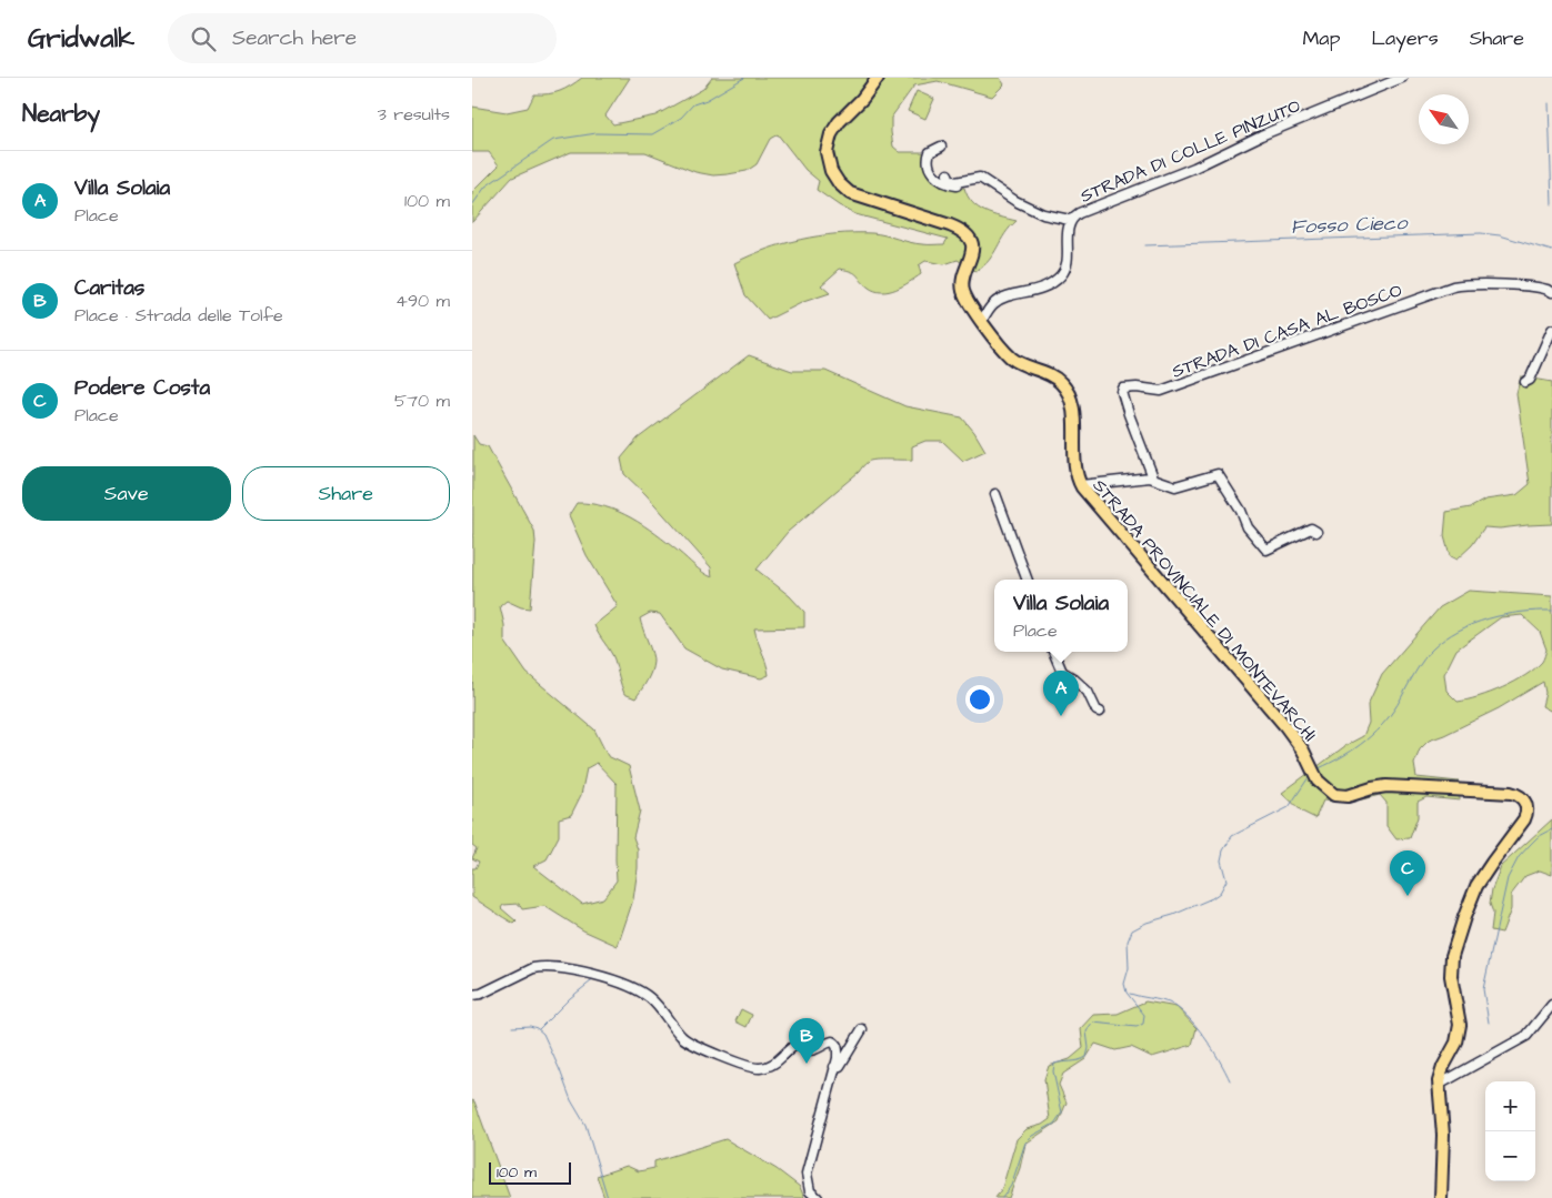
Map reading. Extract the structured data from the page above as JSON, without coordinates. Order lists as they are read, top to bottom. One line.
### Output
{"streets":{"main road":["STRADA PROVINCIALE DI MONTEVARCHI"],"street":["STRADA DI COLLE PINZUTO","STRADA DI CASA AL BOSCO"]},"crossings":[["STRADA DI COLLE PINZUTO","STRADA PROVINCIALE DI MONTEVARCHI"]],"water":["Fosso Cieco"],"scale_bar":"100 m","north":"top left","page":{"header":"Gridwalk","search":"Search here","nav":["Map","Layers","Share"],"heading":["Nearby","3 results"],"list":[{"mark":"A","name":"Villa Solaia","note":"Place","value":"100 m"},{"mark":"B","name":"Caritas","note":"Place · Strada delle Tolfe","value":"490 m"},{"mark":"C","name":"Podere Costa","note":"Place","value":"570 m"}],"buttons":["Save","Share"],"popup":["Villa Solaia","Place"],"pins":["A","C","B"],"map_buttons":["+","−"],"scale":"100 m"}}
